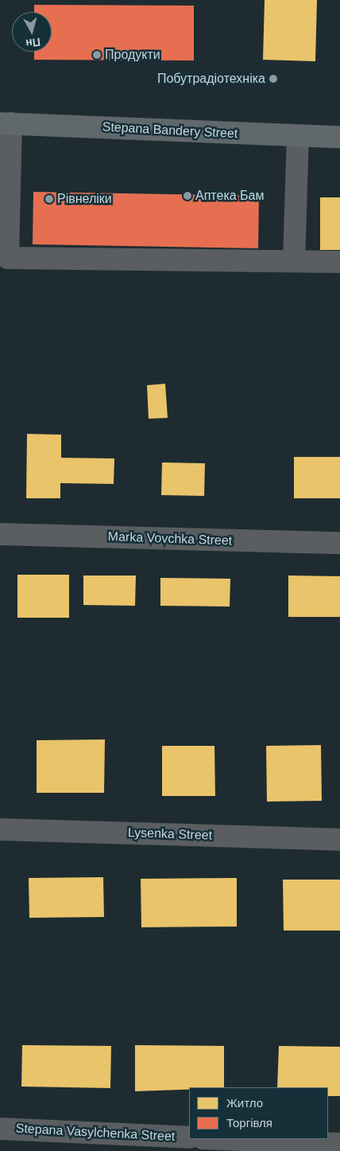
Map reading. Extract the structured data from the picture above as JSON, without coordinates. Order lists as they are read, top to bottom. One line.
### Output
{"streets":{"main road":["Stepana Bandery Street"],"street":["Marka Vovchka Street","Lysenka Street","Stepana Vasylchenka Street"]},"places":["Продукти","Побутрадіотехніка","Аптека Бам","Рівнеліки"],"legend":["Житло","Торгівля"],"north":"bottom"}
